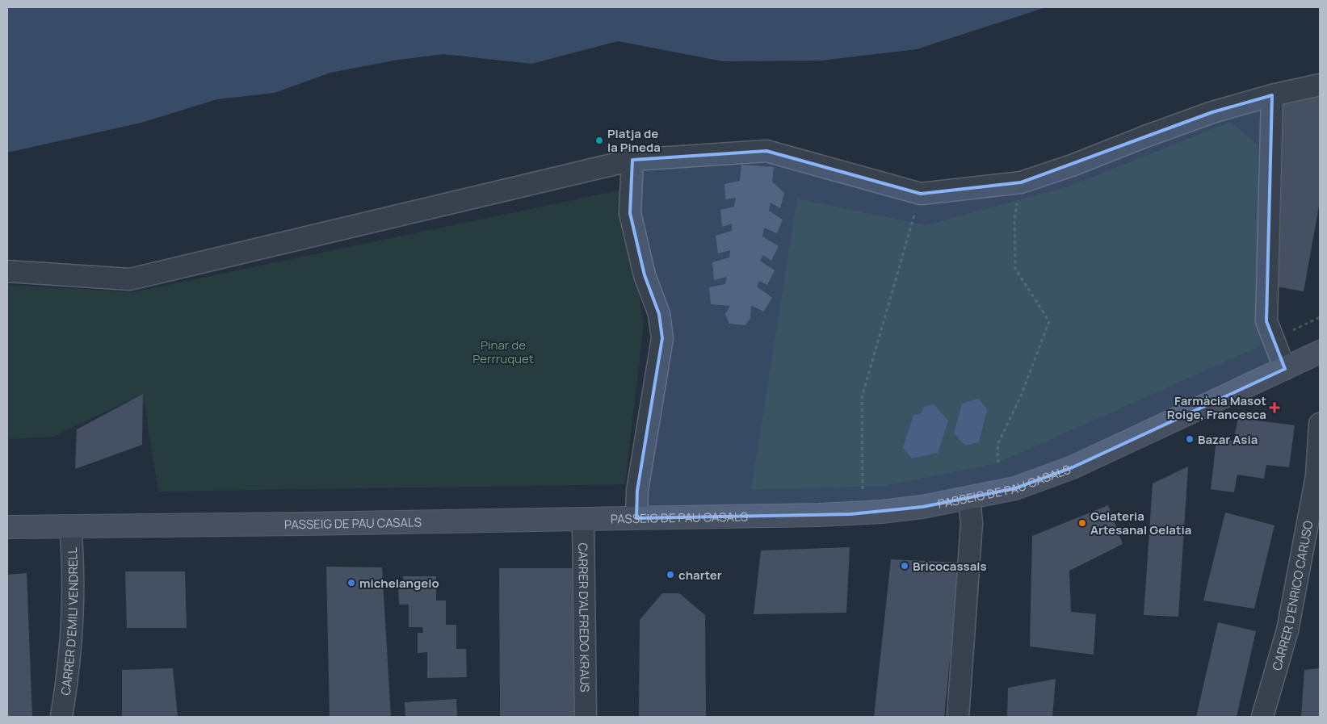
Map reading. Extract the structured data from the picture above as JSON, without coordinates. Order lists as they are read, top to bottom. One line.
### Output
{"streets":{"street":["PASSEIG DE PAU CASALS","CARRER D'ENRICO CARUSO","CARRER D'ALFREDO KRAUS","CARRER D'EMILI VENDRELL"]},"crossings":[["PASSEIG DE PAU CASALS","CARRER D'ALFREDO KRAUS"],["PASSEIG DE PAU CASALS","CARRER D'EMILI VENDRELL"]],"parks":["Pinar de Perrruquet"],"places":{"other":["Platja de la Pineda","Bazar Asia","Gelateria Artesanal Gelatia","Bricocassals","charter","michelangelo"],"health":["Farmàcia Masot Roige, Francesca"]}}
